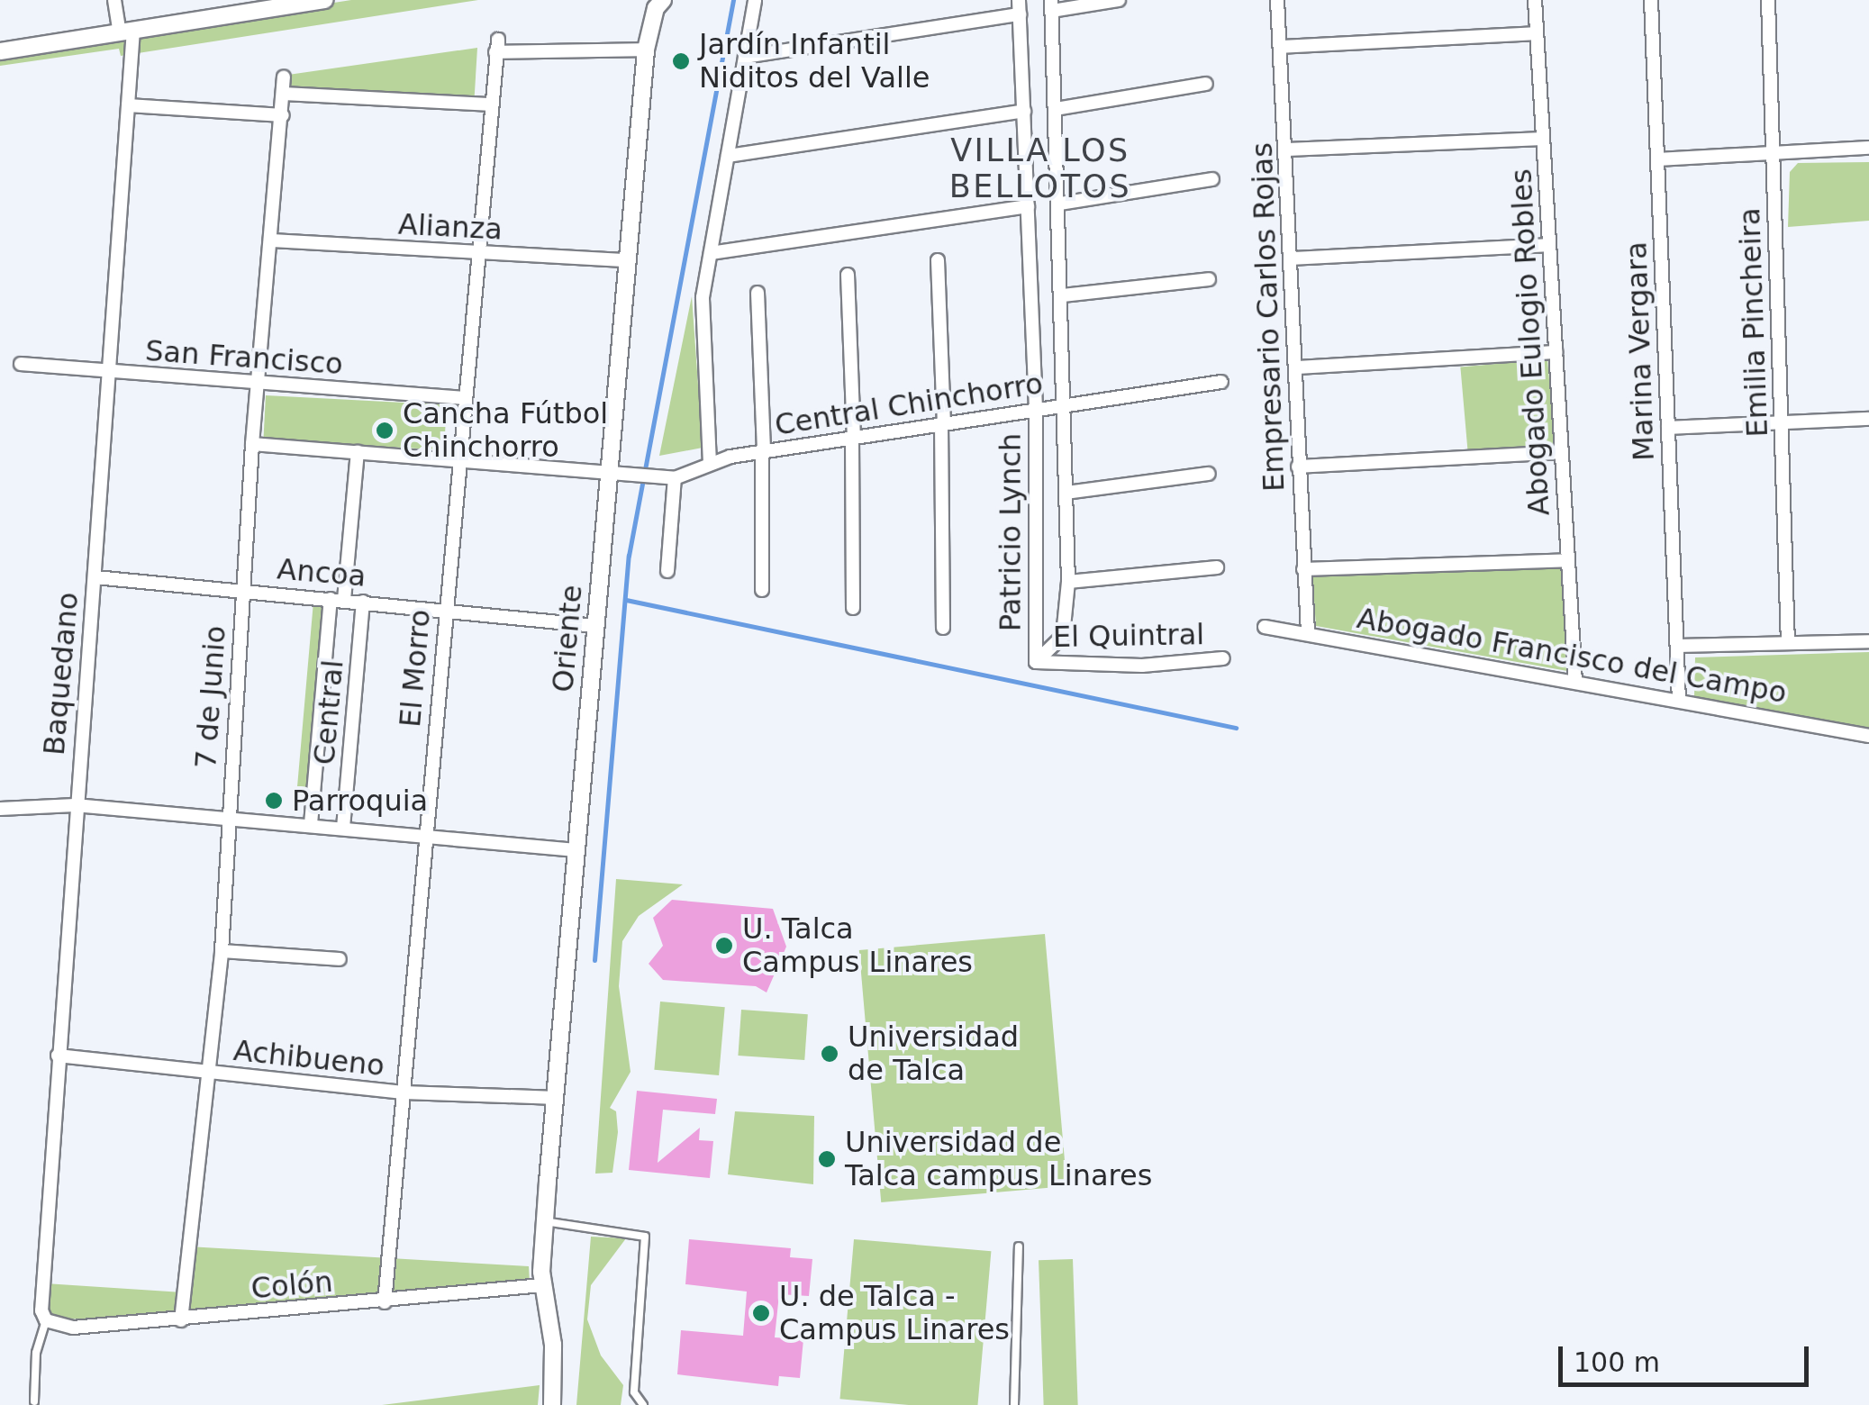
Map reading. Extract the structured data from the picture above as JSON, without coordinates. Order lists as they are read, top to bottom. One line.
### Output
{"streets":{"street":["Alianza","Empresario Carlos Rojas","Emilia Pincheira","Abogado Eulogio Robles","Marina Vergara","San Francisco","Central Chinchorro","Patricio Lynch","Ancoa","El Quintral","Oriente","Abogado Francisco del Campo","El Morro","Baquedano","7 de Junio","Central","Achibueno","Colón"]},"crossings":[["Alianza","Oriente"],["Alianza","El Morro"],["Alianza","7 de Junio"],["Empresario Carlos Rojas","Abogado Francisco del Campo"],["Abogado Eulogio Robles","Abogado Francisco del Campo"],["Marina Vergara","Abogado Francisco del Campo"],["San Francisco","El Morro"],["San Francisco","Baquedano"],["San Francisco","7 de Junio"],["Central Chinchorro","Patricio Lynch"],["Central Chinchorro","Oriente"],["Central Chinchorro","El Morro"],["Central Chinchorro","7 de Junio"],["Central Chinchorro","Central"],["Patricio Lynch","El Quintral"],["Ancoa","Oriente"],["Ancoa","El Morro"],["Ancoa","Baquedano"],["Ancoa","7 de Junio"],["Ancoa","Central"],["Oriente","El Morro"],["Oriente","Achibueno"],["Oriente","Colón"],["El Morro","Achibueno"],["El Morro","Colón"],["Baquedano","Achibueno"],["Baquedano","Colón"],["7 de Junio","Achibueno"],["7 de Junio","Colón"]],"districts":["VILLA LOS BELLOTOS"],"places":["Jardín Infantil Niditos del Valle","Cancha Fútbol Chinchorro","Parroquia","U. Talca Campus Linares","Universidad de Talca","Universidad de Talca campus Linares","U. de Talca - Campus Linares"],"scale_bar":"100 m"}
